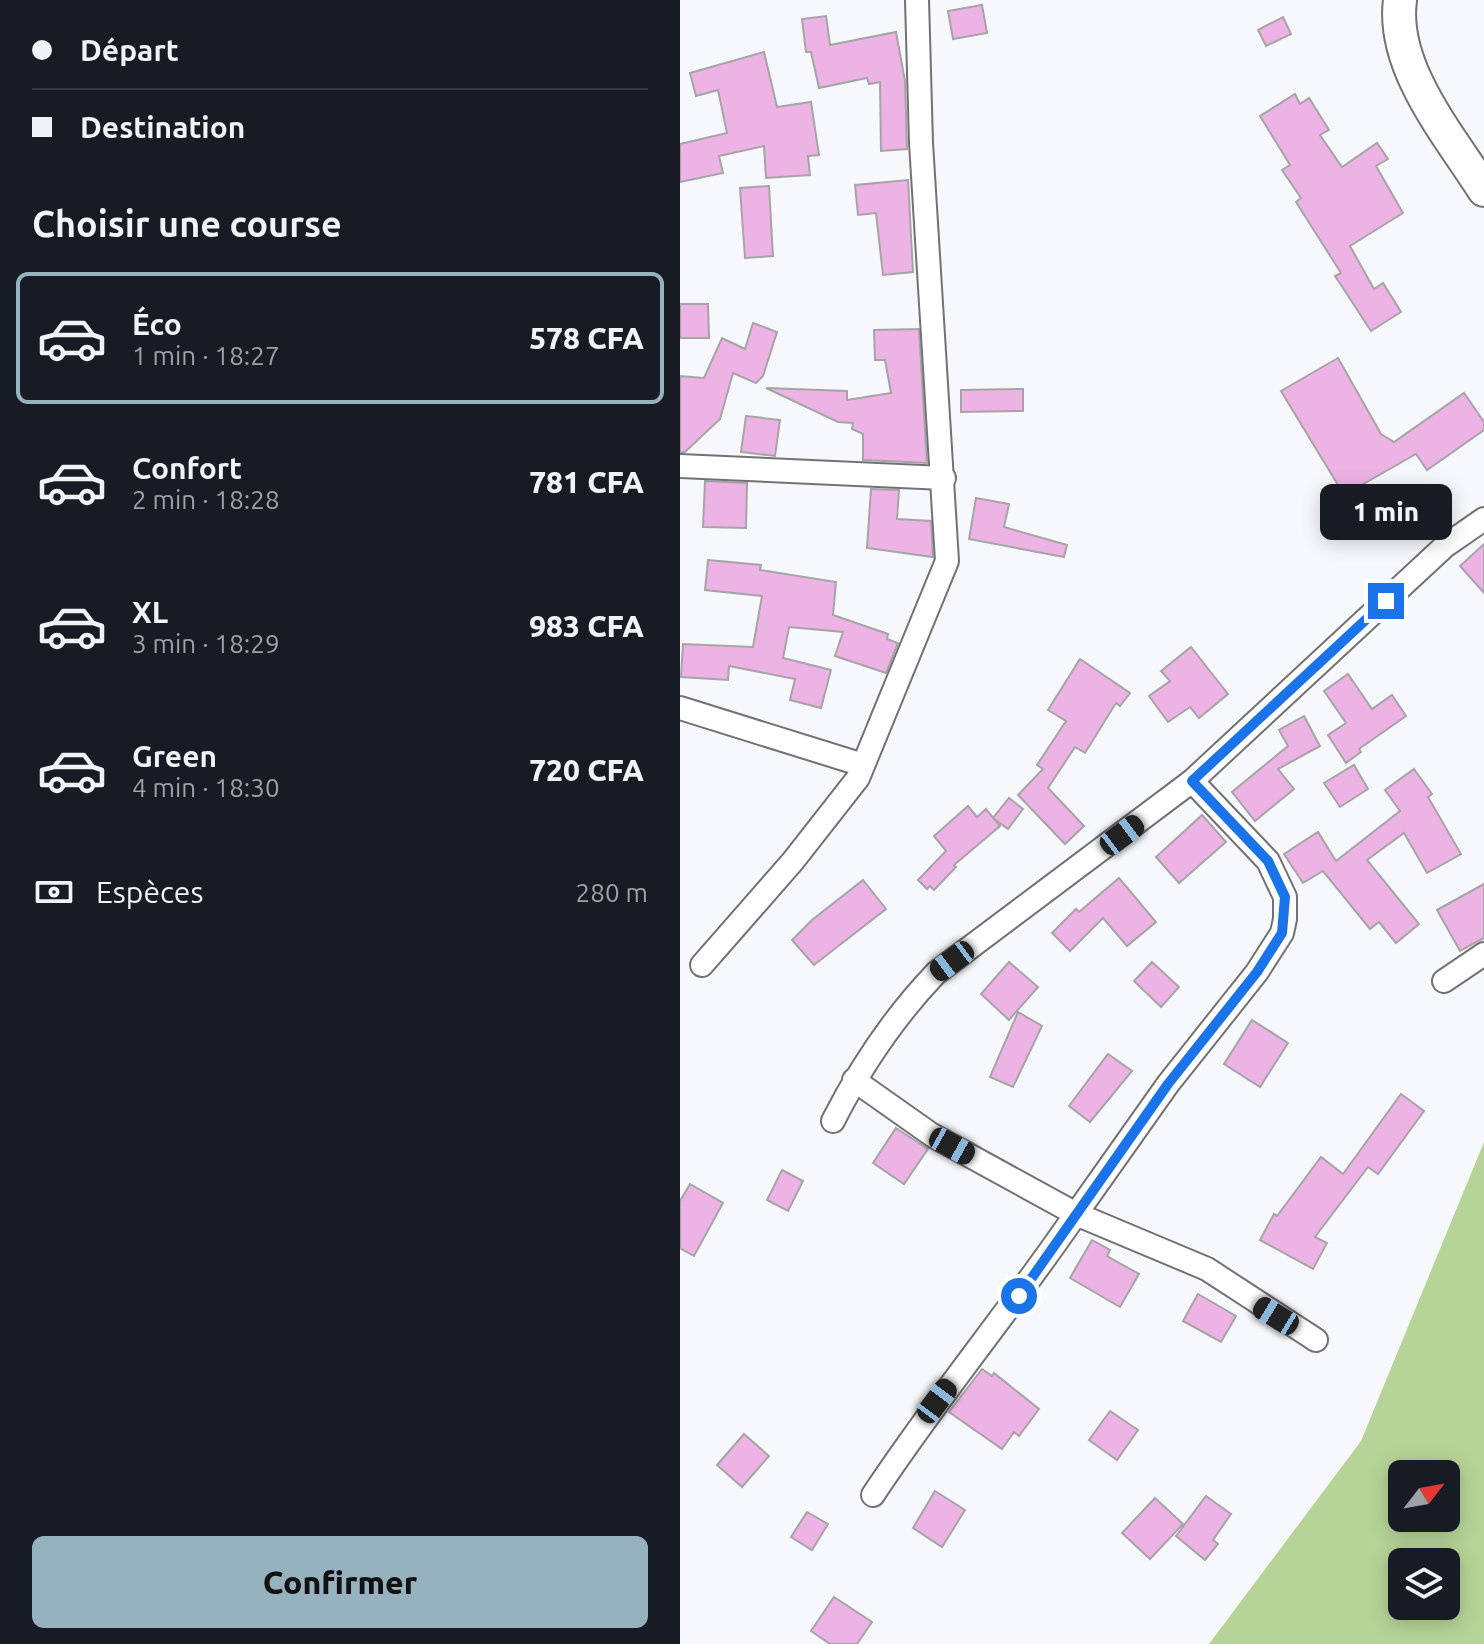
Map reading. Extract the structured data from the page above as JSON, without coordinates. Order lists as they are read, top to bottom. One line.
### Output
{"north":"top right","page":{"banner":["Départ","Destination"],"heading":"Choisir une course","list":[{"name":"Éco","note":"1 min · 18:27","value":"578 CFA"},{"name":"Confort","note":"2 min · 18:28","value":"781 CFA"},{"name":"XL","note":"3 min · 18:29","value":"983 CFA"},{"name":"Green","note":"4 min · 18:30","value":"720 CFA"}],"bubble":"1 min","pay":["Espèces","280 m"],"buttons":"Confirmer"}}
